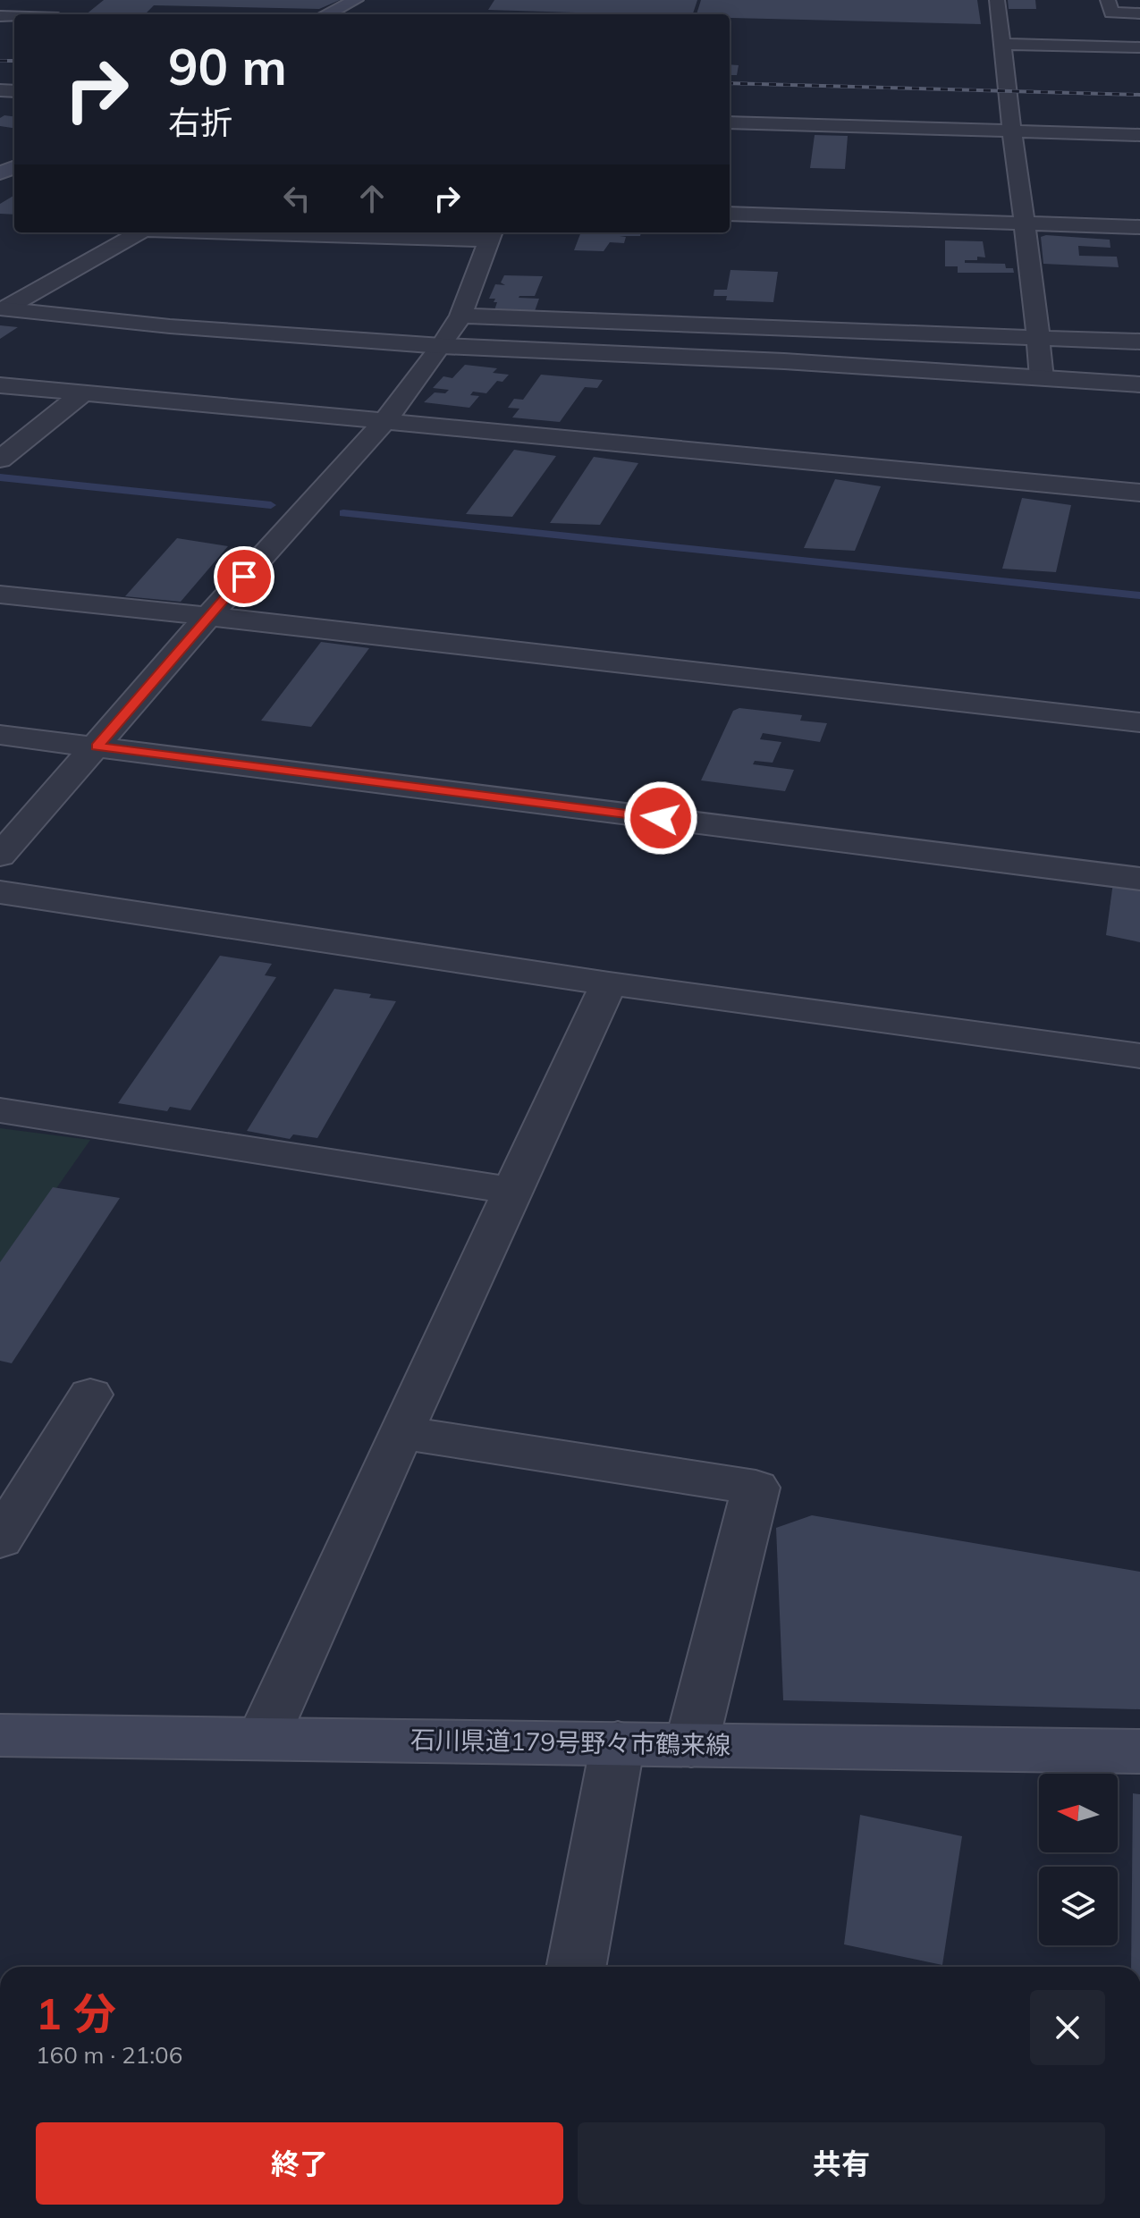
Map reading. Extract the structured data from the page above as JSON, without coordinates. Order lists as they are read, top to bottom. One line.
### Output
{"streets":{"main road":["石川県道179号野々市鶴来線"]},"north":"left","page":{"turn":["90 m","右折"],"heading":["1 分","160 m · 21:06"],"buttons":["終了","共有"]}}
